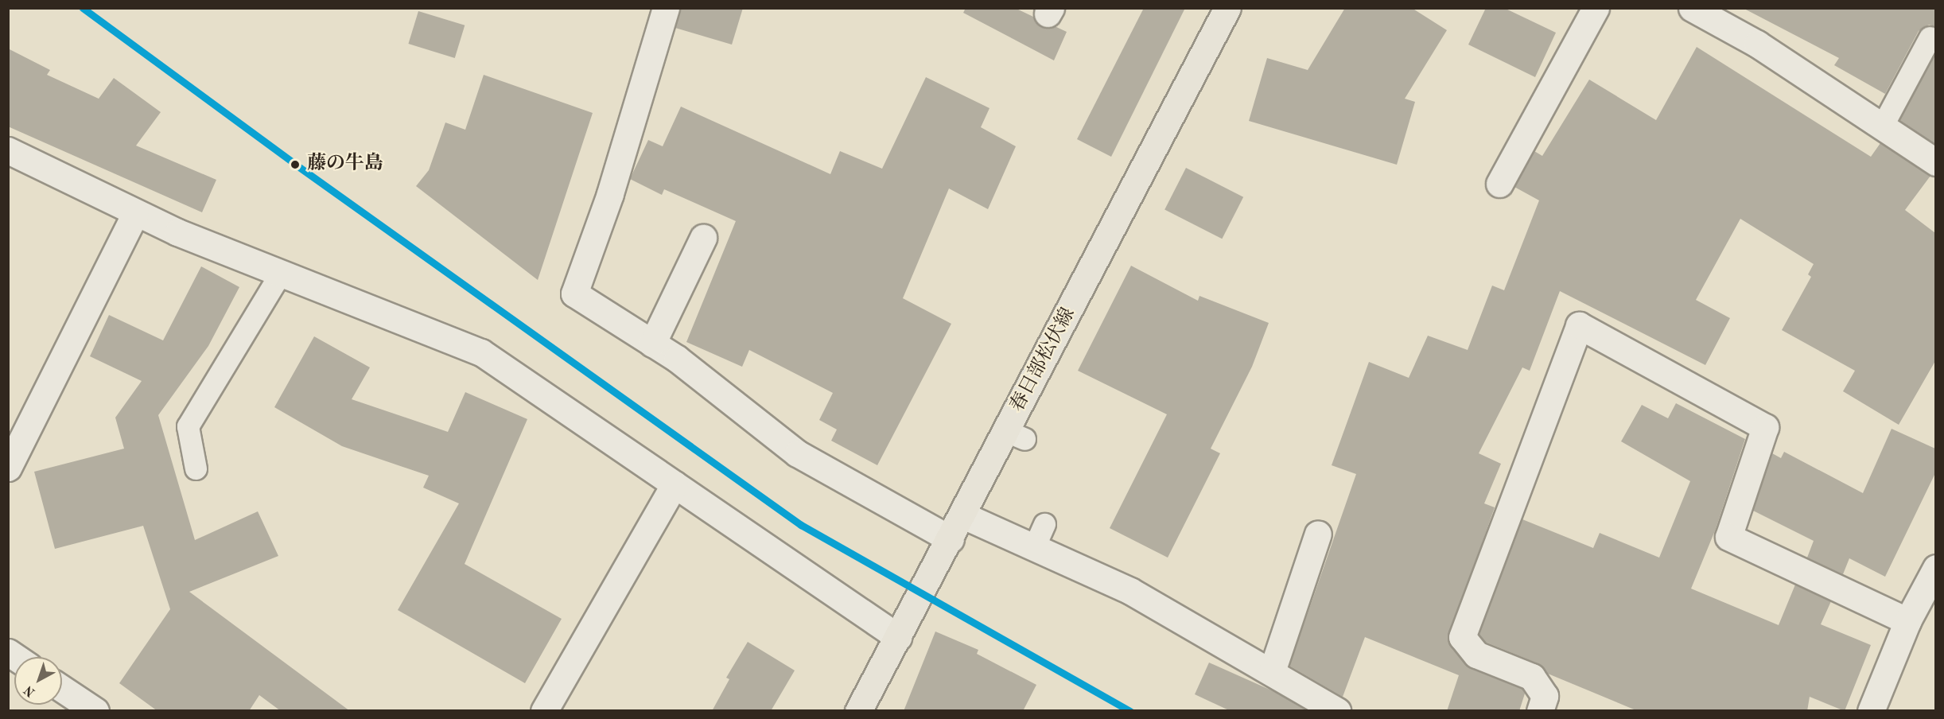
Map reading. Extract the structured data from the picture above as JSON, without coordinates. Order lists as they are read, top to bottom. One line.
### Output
{"streets":{"main road":["春日部松伏線"]},"places":["藤の牛島"],"north":"bottom left"}
